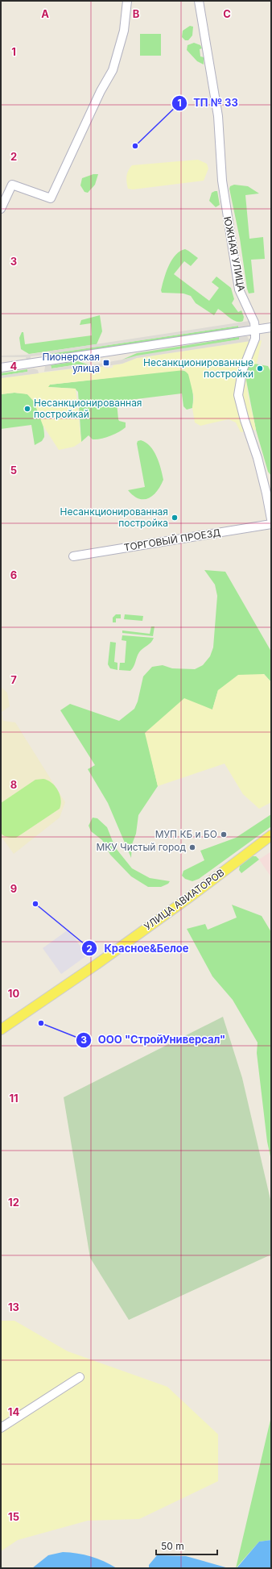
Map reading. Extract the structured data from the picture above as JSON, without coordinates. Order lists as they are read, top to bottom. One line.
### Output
{"streets":{"main road":["УЛИЦА АВИАТОРОВ"],"street":["ЮЖНАЯ УЛИЦА","ТОРГОВЫЙ ПРОЕЗД"]},"places":{"other":["ТП № 33","Несанкционированные постройки","Несанкционированная постройкай","Несанкционированная постройка","МУП КБ и БО","МКУ Чистый город","Красное&Белое","ООО \"СтройУниверсал\""],"transit":["Пионерская улица"]},"scale_bar":"50 m","grid":{"columns":["A","B","C"],"rows":["1","2","3","4","5","6","7","8","9","10","11","12","13","14","15"]}}
